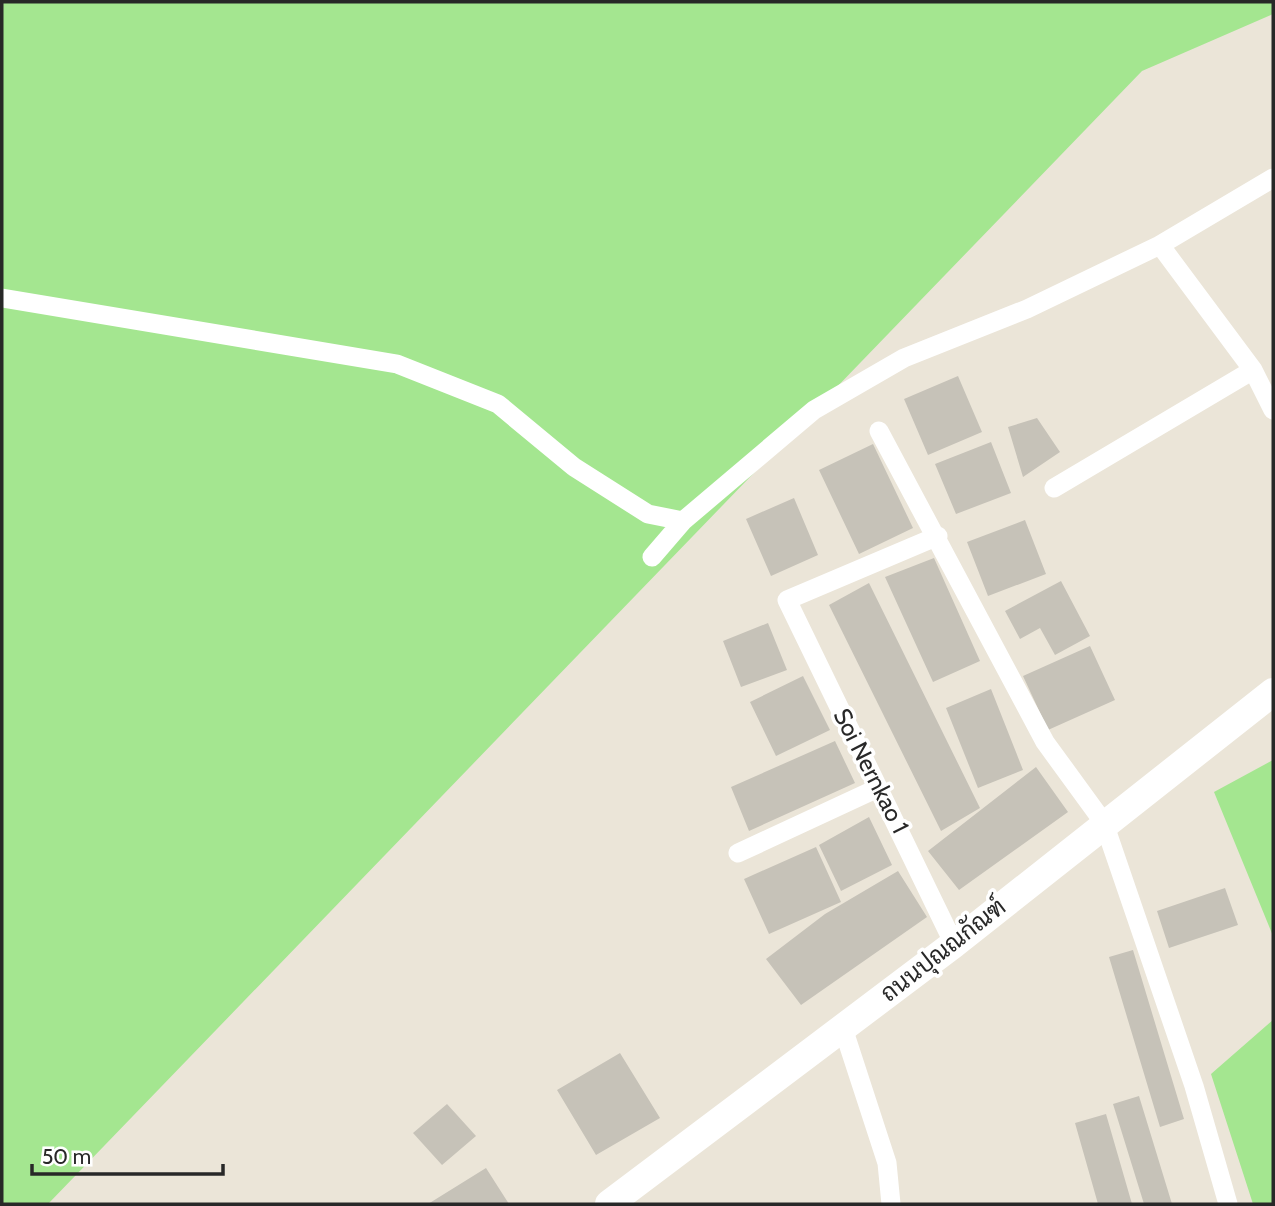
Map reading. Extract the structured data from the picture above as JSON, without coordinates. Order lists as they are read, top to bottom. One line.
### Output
{"streets":{"street":["Soi Nernkao 1","ถนนปุณณกัณฑ์"]},"crossings":[["Soi Nernkao 1","ถนนปุณณกัณฑ์"]],"scale_bar":"50 m"}
